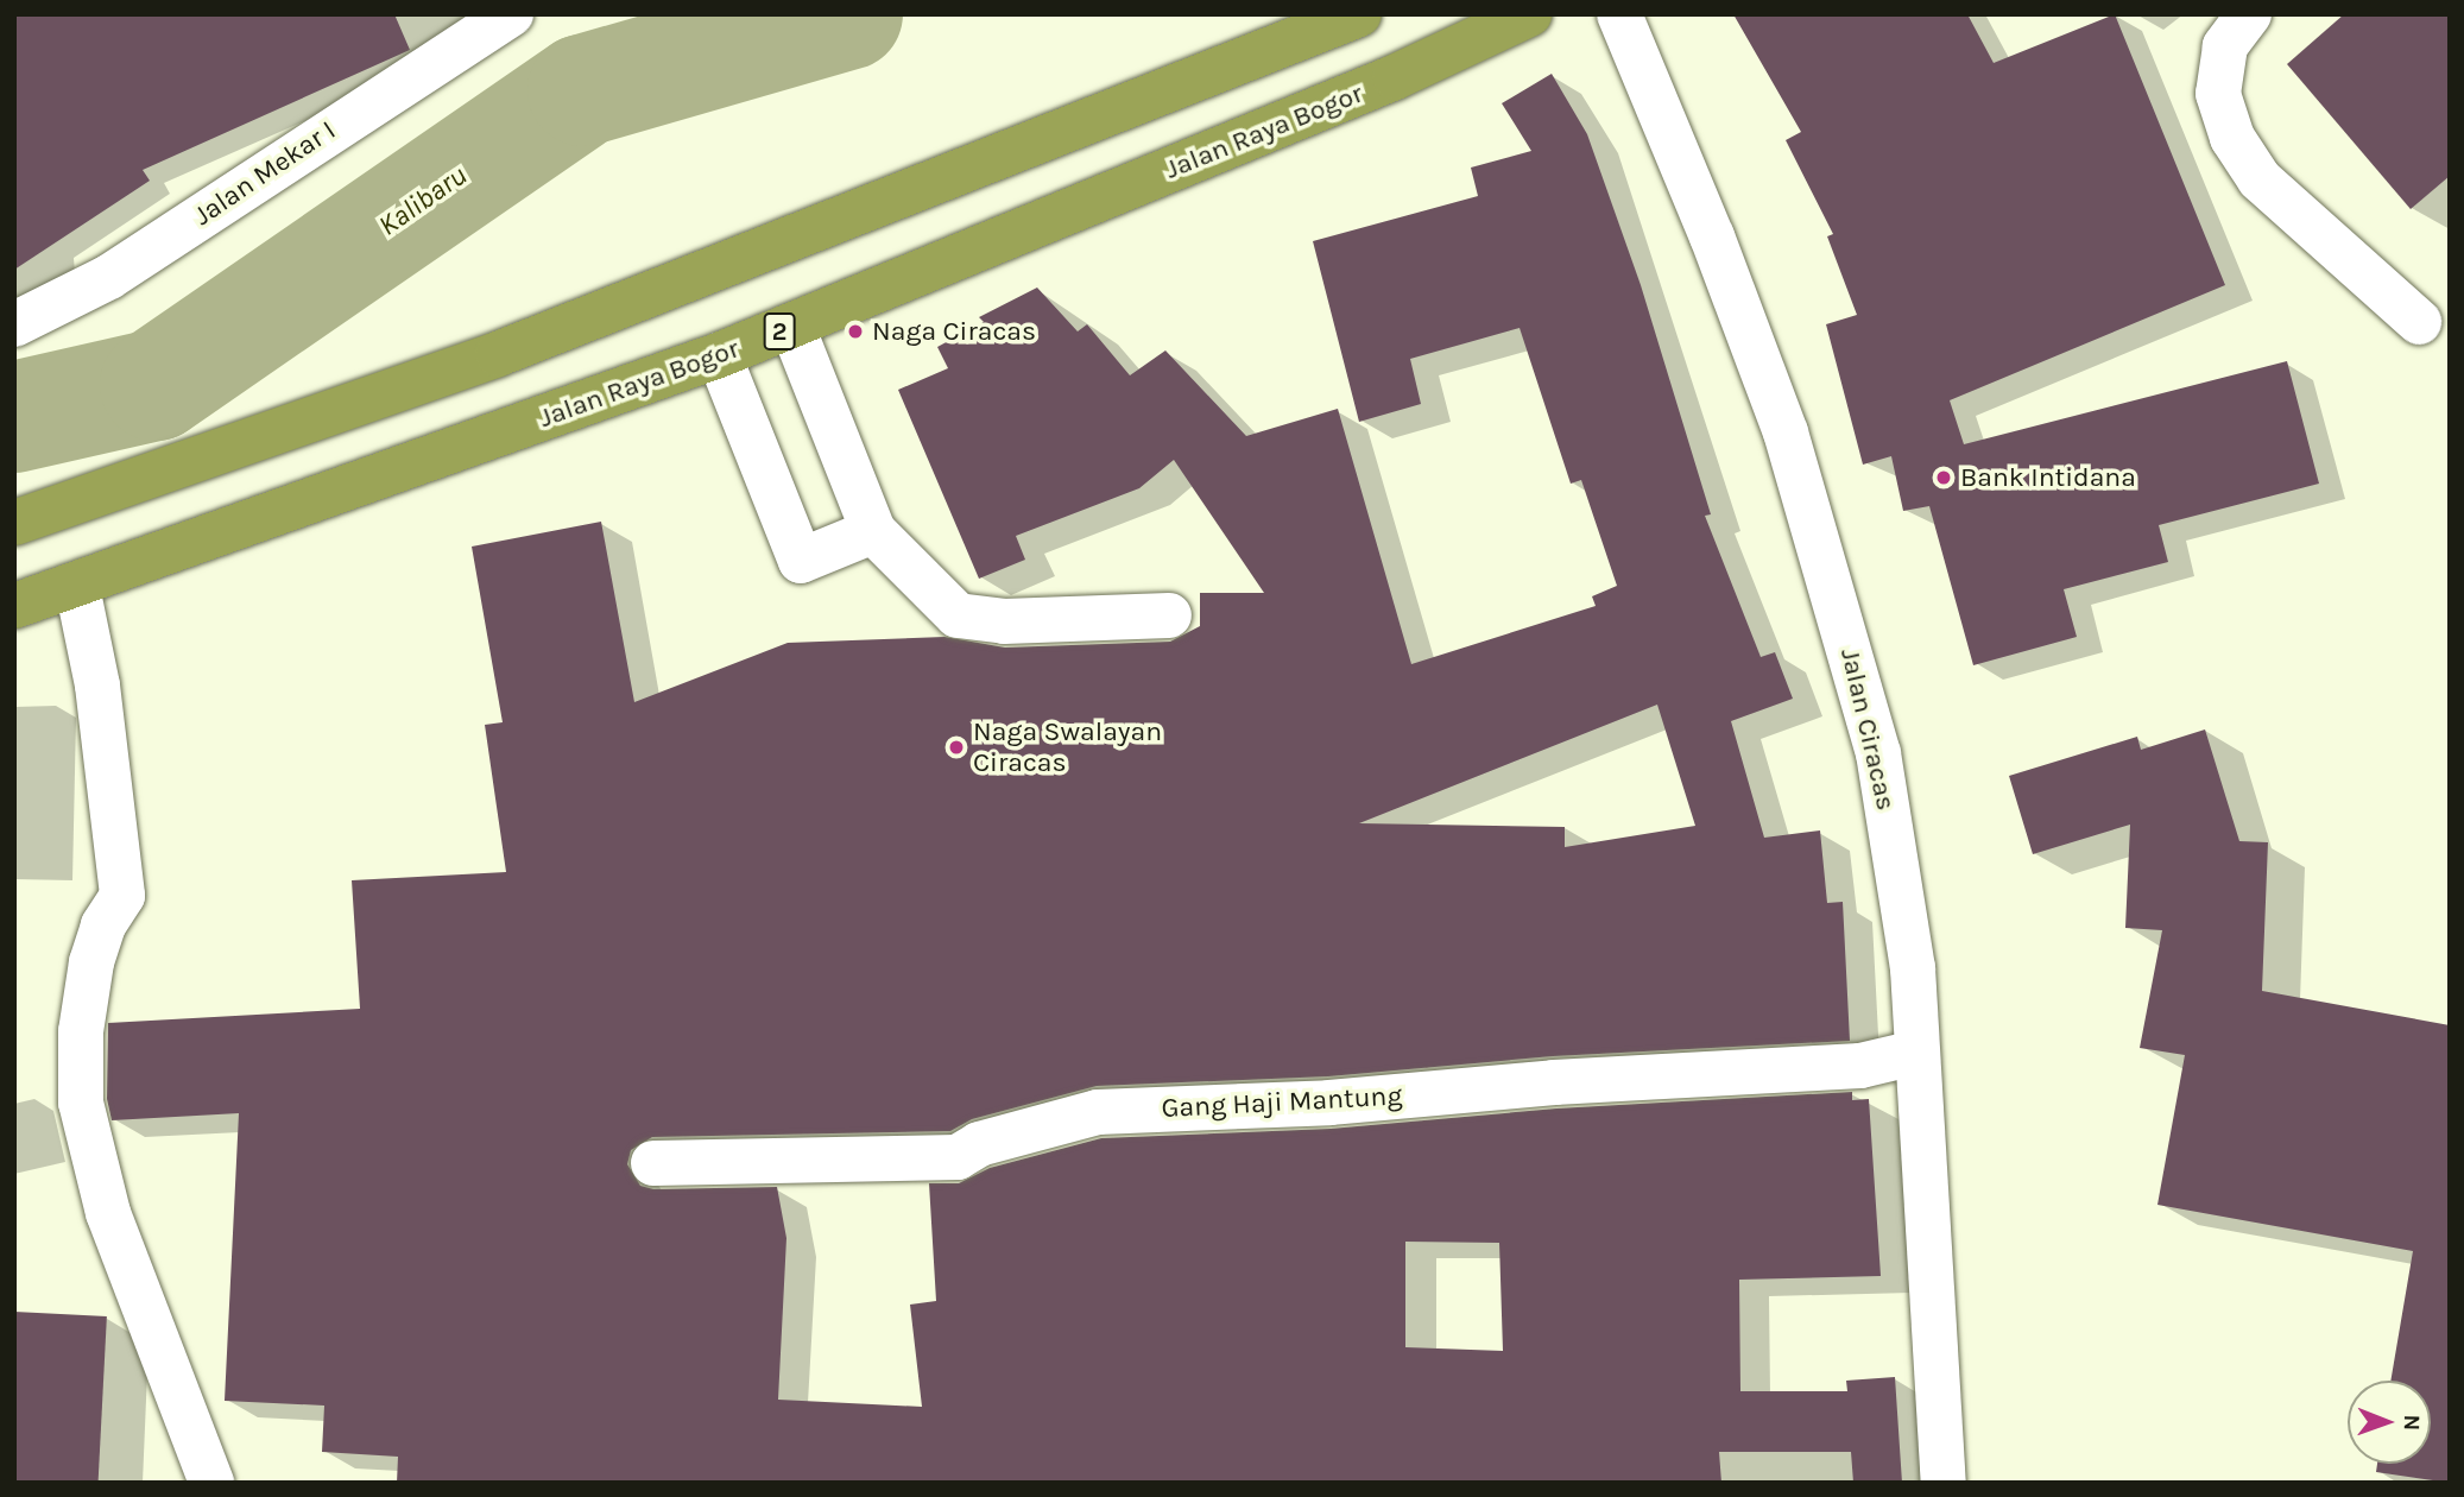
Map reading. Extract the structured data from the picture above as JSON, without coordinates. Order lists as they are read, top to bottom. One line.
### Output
{"streets":{"highway":["Jalan Raya Bogor","2"],"street":["Jalan Mekar I","Jalan Ciracas","Gang Haji Mantung"]},"crossings":[["Jalan Ciracas","Gang Haji Mantung"]],"water":["Kalibaru"],"places":["Naga Ciracas","Bank Intidana","Naga Swalayan Ciracas"],"north":"right"}
